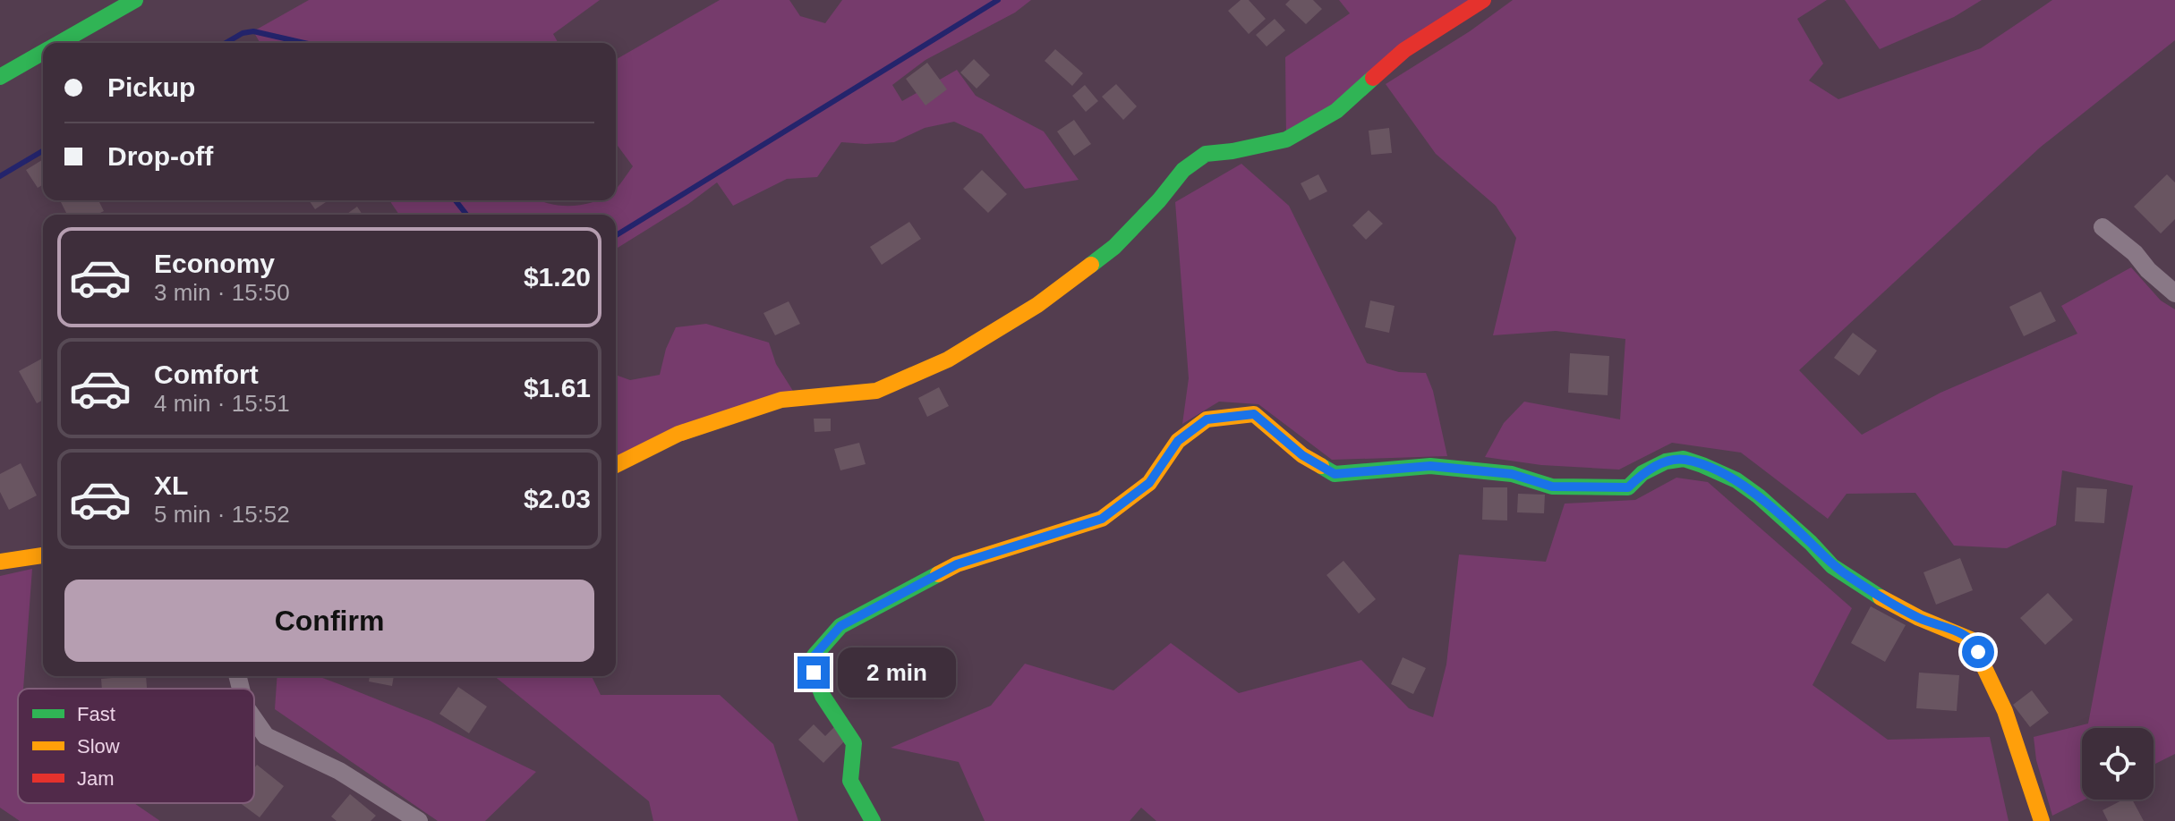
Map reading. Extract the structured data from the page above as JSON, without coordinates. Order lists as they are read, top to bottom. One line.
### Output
{"legend":["Fast","Slow","Jam"],"page":{"banner":["Pickup","Drop-off"],"list":[{"name":"Economy","note":"3 min · 15:50","value":"$1.20"},{"name":"Comfort","note":"4 min · 15:51","value":"$1.61"},{"name":"XL","note":"5 min · 15:52","value":"$2.03"}],"buttons":"Confirm","bubble":"2 min"}}
